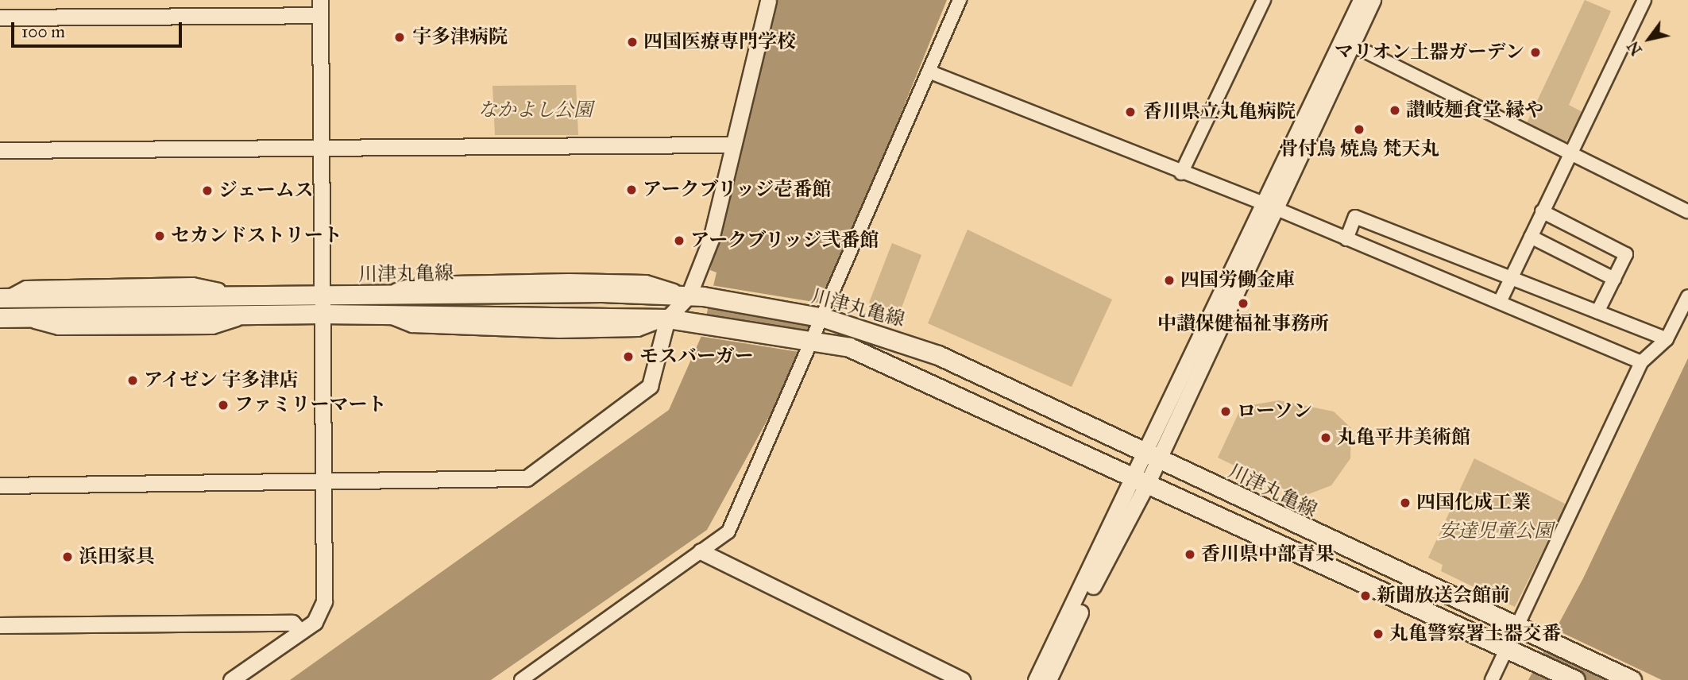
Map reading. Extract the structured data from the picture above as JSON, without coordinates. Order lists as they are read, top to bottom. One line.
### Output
{"streets":{"main road":["川津丸亀線"]},"parks":["なかよし公園","安達児童公園"],"places":["宇多津病院","四国医療専門学校","マリオン土器ガーデン","讃岐麺食堂 縁や","香川県立丸亀病院","骨付鳥 焼鳥 梵天丸","アークブリッジ壱番館","ジェームス","セカンドストリート","アークブリッジ弐番館","四国労働金庫","中讃保健福祉事務所","モスバーガー","アイゼン 宇多津店","ファミリーマート","ローソン","丸亀平井美術館","四国化成工業","香川県中部青果","浜田家具","新聞放送会館前","丸亀警察署土器交番"],"scale_bar":"100 m","north":"bottom left"}
